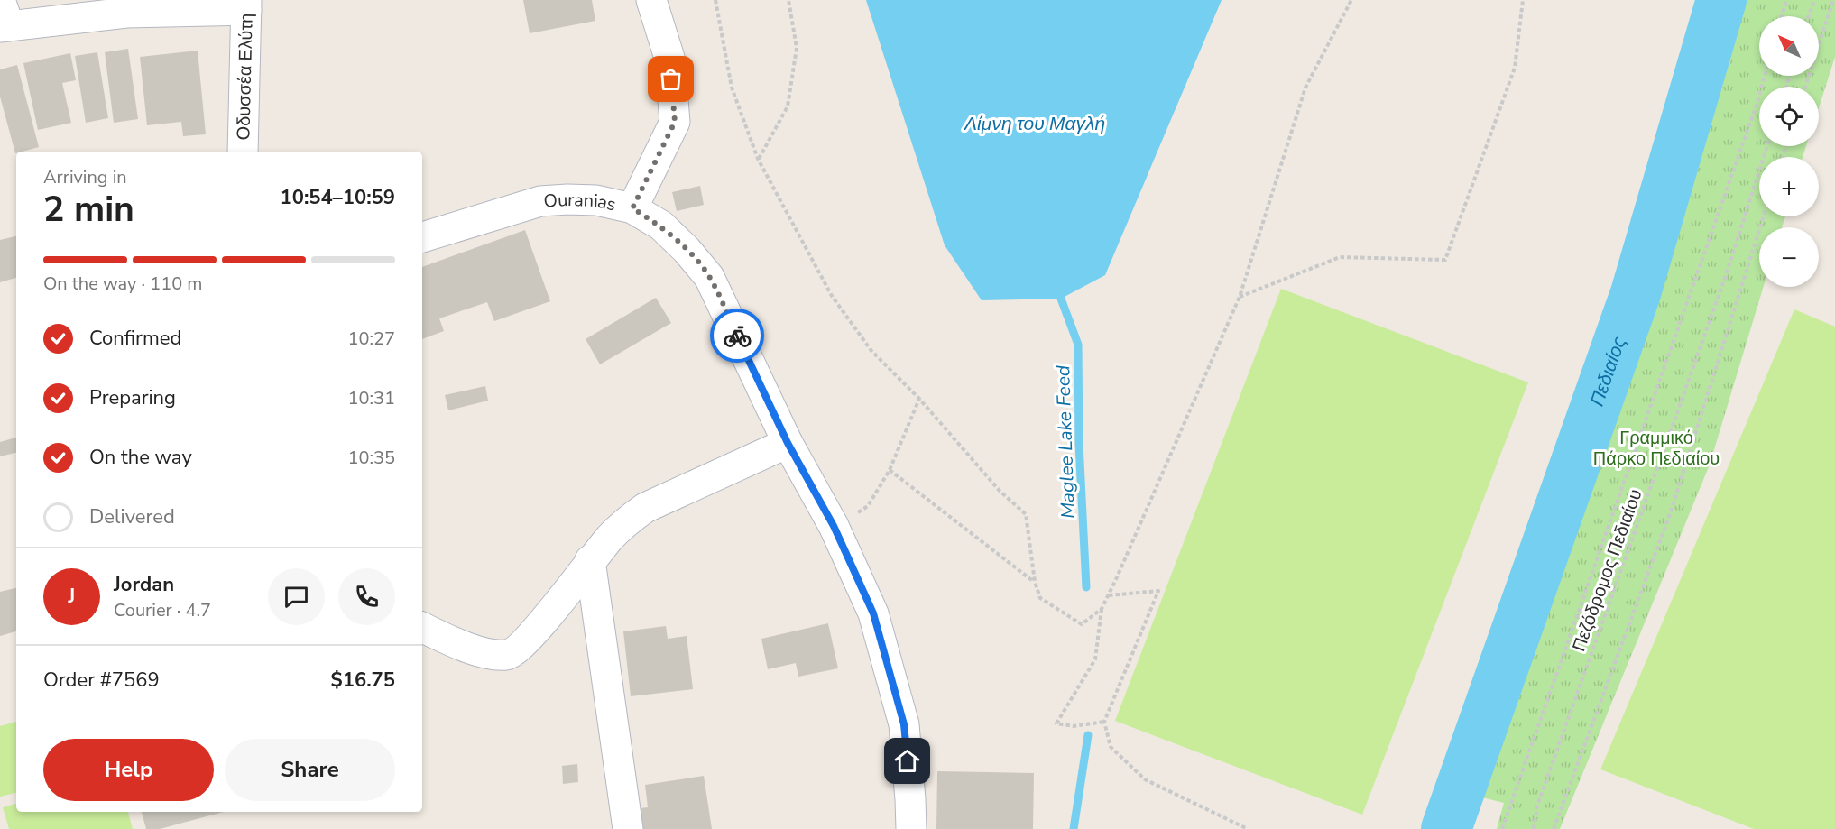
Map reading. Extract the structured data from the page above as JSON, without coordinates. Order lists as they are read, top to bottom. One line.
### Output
{"streets":{"street":["Οδυσσέα Ελύτη","Ouranias"],"path":["Πεζόδρομος Πεδιαίου"]},"water":["Λίμνη του Μαγλή","Πεδιαίος","Maglee Lake Feed"],"parks":["Γραμμικό Πάρκο Πεδιαίου"],"north":"top left","page":{"map_buttons":["+","−"],"heading":["2 min","Arriving in","10:54–10:59"],"panel":["Jordan","Courier · 4.7","Order #7569","$16.75"],"bar":"On the way · 110 m","list":[["Confirmed","10:27"],["Preparing","10:31"],["On the way","10:35"],"Delivered"],"round":"J","buttons":["Help","Share"]}}
